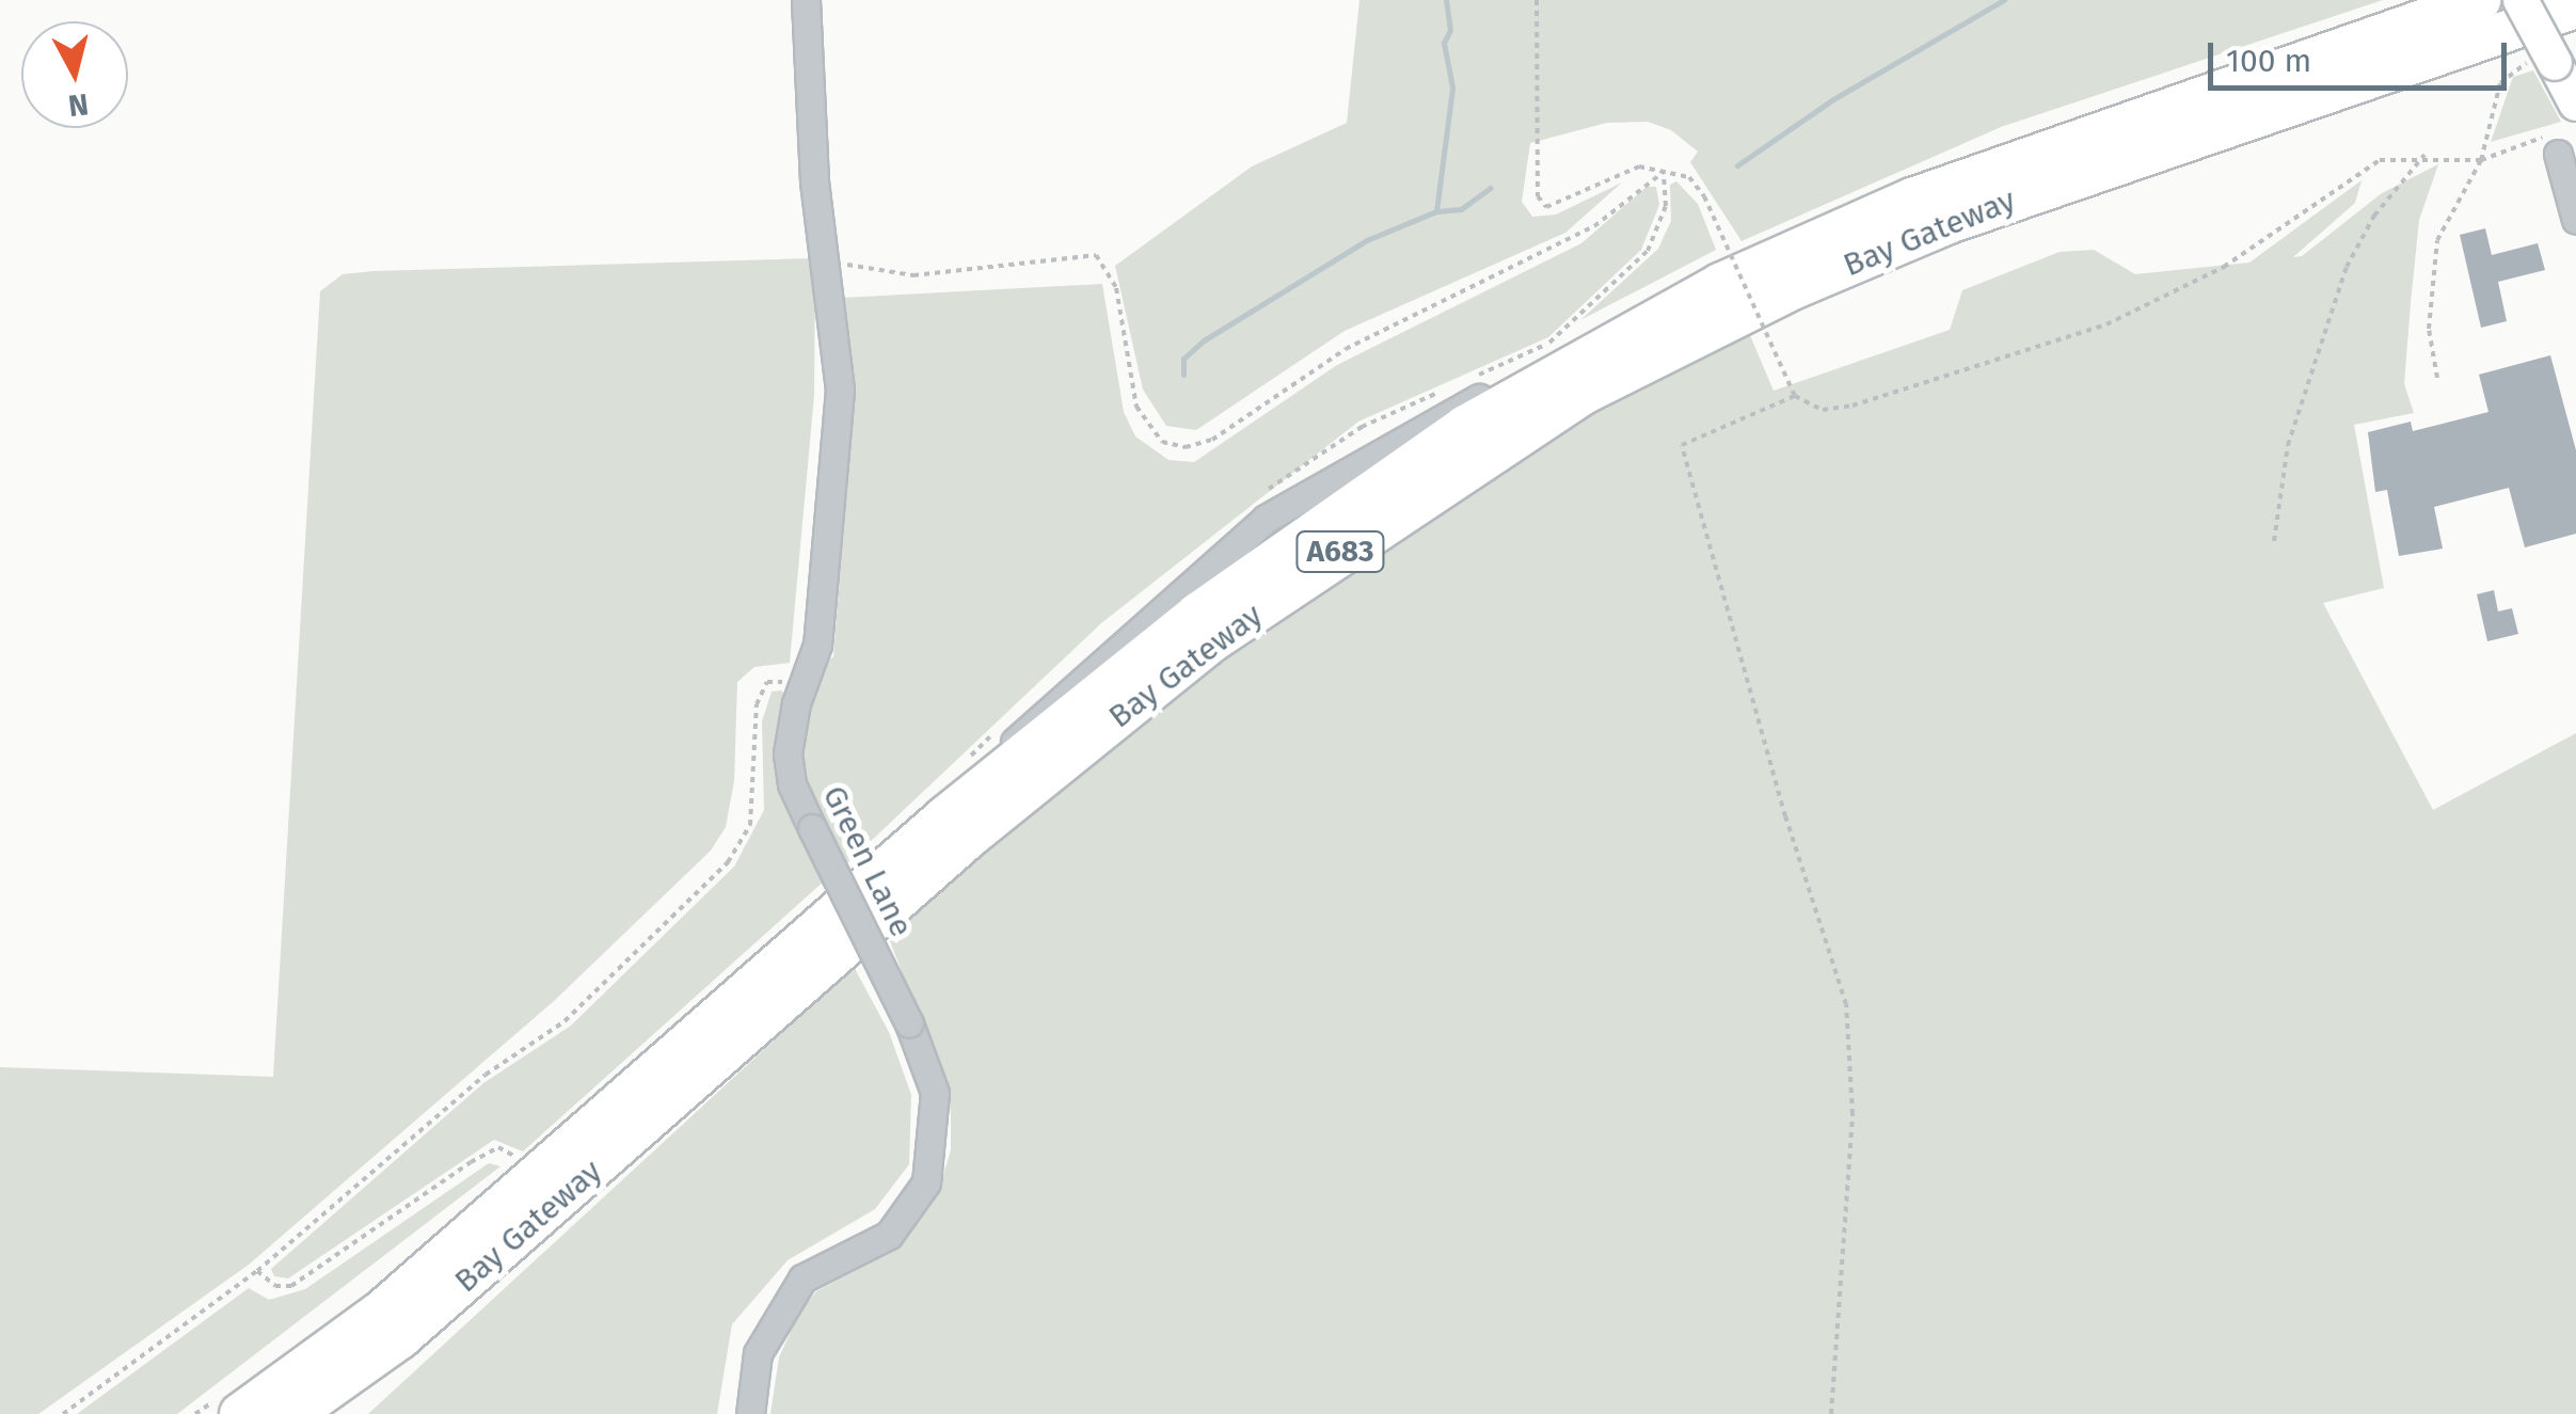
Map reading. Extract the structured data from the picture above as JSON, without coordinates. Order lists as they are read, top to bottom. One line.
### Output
{"streets":{"highway":["Bay Gateway","A683"],"street":["Green Lane"]},"scale_bar":"100 m","north":"bottom"}
